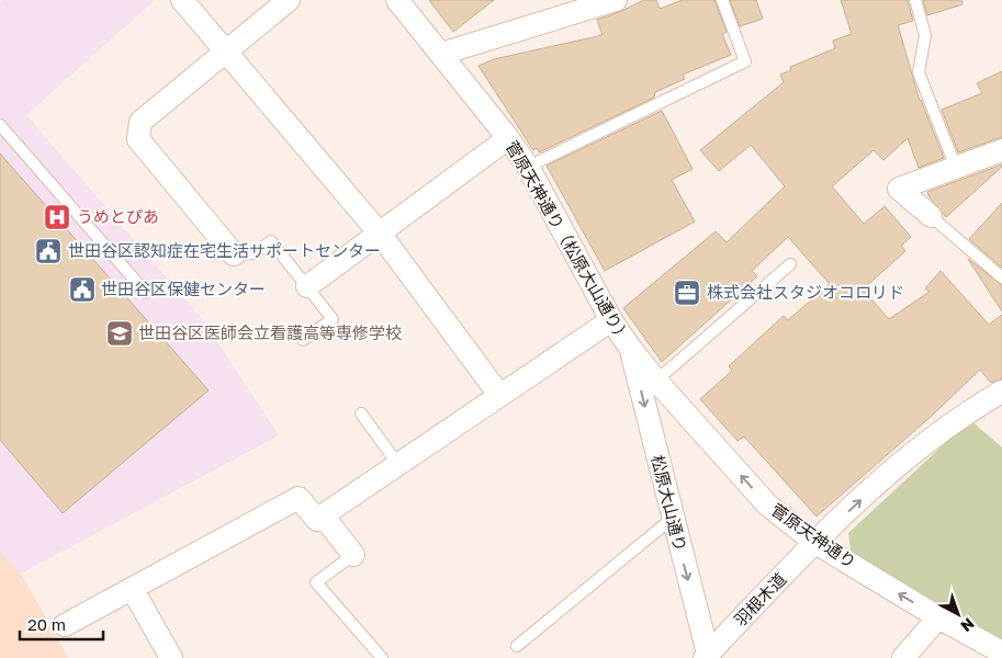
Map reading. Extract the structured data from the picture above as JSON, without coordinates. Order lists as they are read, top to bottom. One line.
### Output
{"streets":{"street":["菅原天神通り（松原大山通り）","松原大山通り","菅原天神通り","羽根木道"]},"crossings":[["菅原天神通り（松原大山通り）","松原大山通り"],["菅原天神通り（松原大山通り）","菅原天神通り"],["松原大山通り","羽根木道"],["菅原天神通り","羽根木道"]],"one_way":["松原大山通り","菅原天神通り","羽根木道"],"places":{"hospital":["うめとぴあ"],"public building":["世田谷区認知症在宅生活サポートセンター","世田谷区保健センター"],"office":["株式会社スタジオコロリド"],"school or university":["世田谷区医師会立看護高等専修学校"]},"scale_bar":"20 m","north":"bottom right"}
